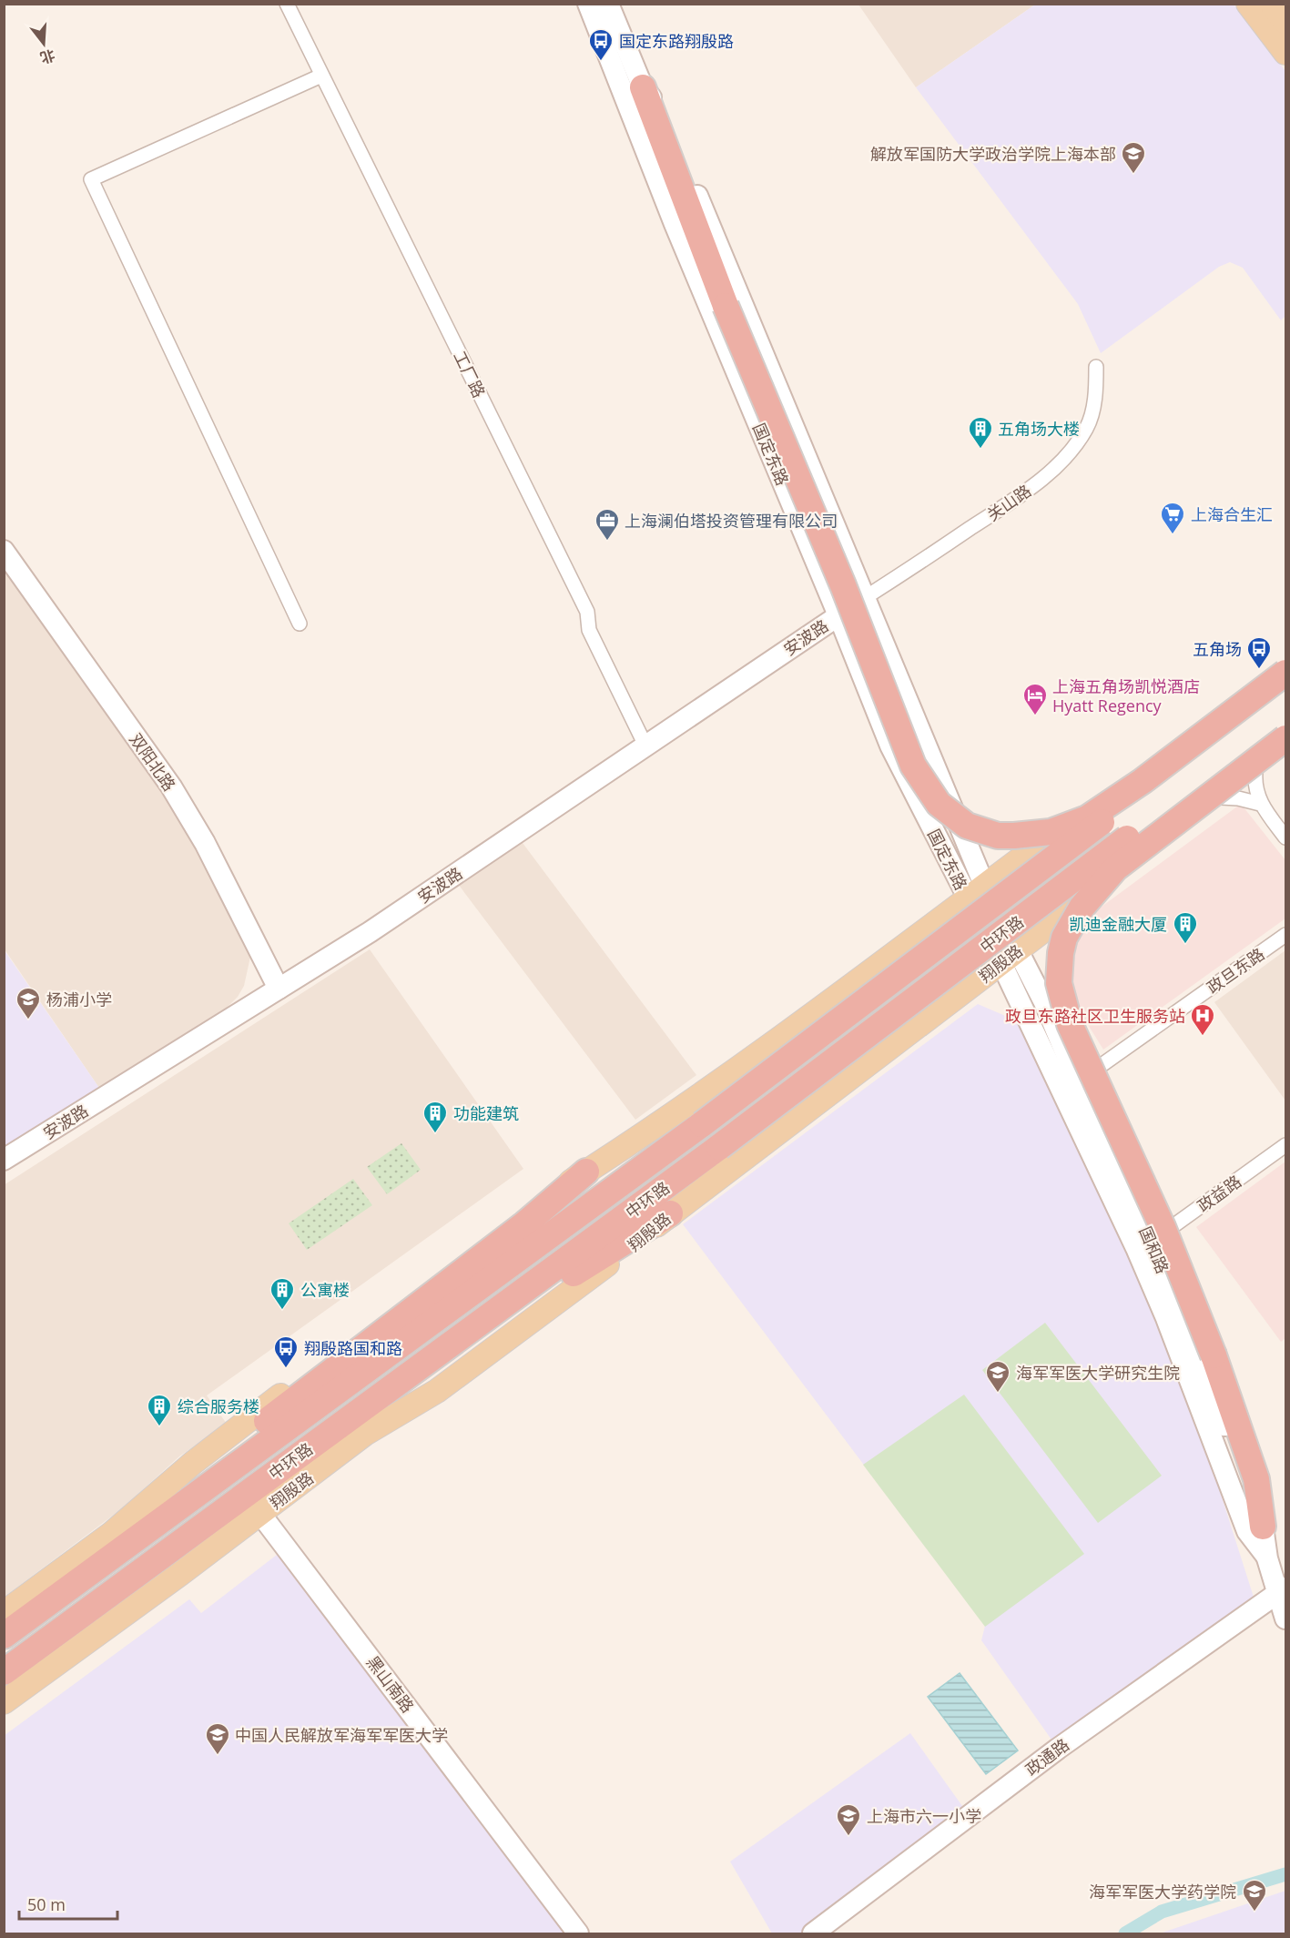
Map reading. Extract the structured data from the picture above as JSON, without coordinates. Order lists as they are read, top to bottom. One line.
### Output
{"streets":{"highway":["中环路"],"main road":["翔殷路"],"street":["工厂路","国定东路","关山路","安波路","双阳北路","政旦东路","政益路","国和路","黑山南路","政通路"]},"crossings":[["工厂路","安波路"],["国定东路","关山路"],["国定东路","安波路"],["关山路","安波路"],["安波路","双阳北路"],["翔殷路","国和路"],["翔殷路","黑山南路"],["政旦东路","国和路"],["政益路","国和路"],["国和路","政通路"]],"places":{"bus stop":["国定东路翔殷路","五角场","翔殷路国和路"],"school or university":["解放军国防大学政治学院上海本部","杨浦小学","海军军医大学研究生院","中国人民解放军海军军医大学","上海市六一小学","海军军医大学药学院"],"building":["五角场大楼","凯迪金融大厦","功能建筑","公寓楼","综合服务楼"],"supermarket":["上海合生汇"],"office":["上海澜伯塔投资管理有限公司"],"hotel":["上海五角场凯悦酒店 Hyatt Regency"],"hospital":["政旦东路社区卫生服务站"]},"scale_bar":"50 m","north":"bottom"}
